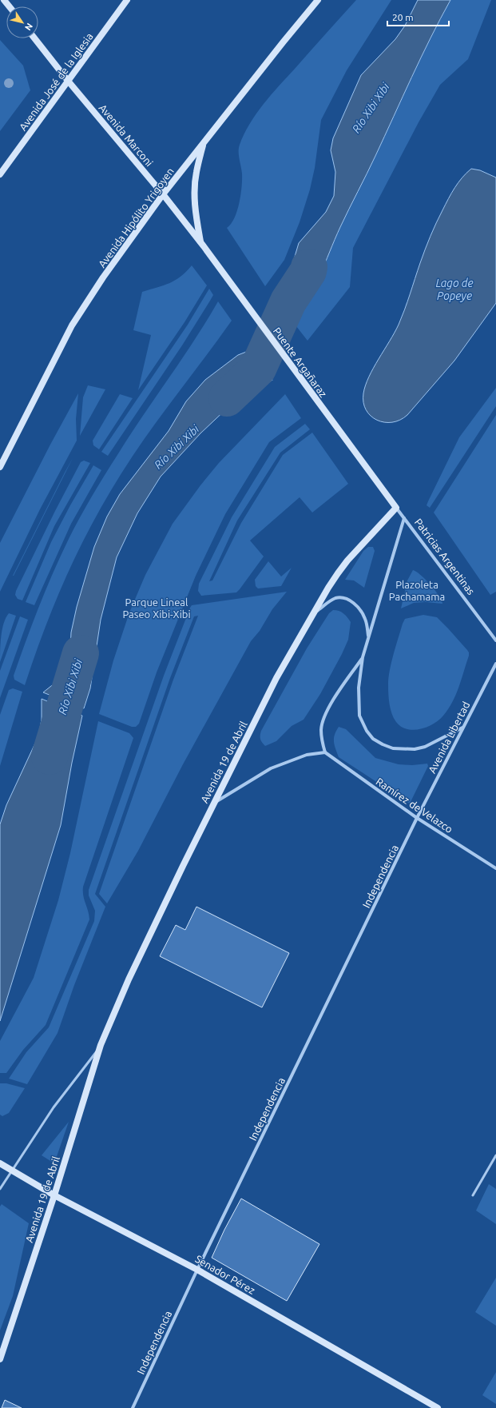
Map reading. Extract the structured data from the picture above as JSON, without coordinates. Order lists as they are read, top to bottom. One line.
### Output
{"streets":{"main road":["Avenida José de la Iglesia","Avenida Marconi","Avenida Hipólito Yrigoyen","Puente Argañaraz","Patricias Argentinas","Avenida 19 de Abril","Senador Pérez"],"street":["Avenida Libertad","Ramírez de Velazco","Independencia"]},"crossings":[["Avenida José de la Iglesia","Avenida Marconi"],["Avenida Marconi","Avenida Hipólito Yrigoyen"],["Avenida Marconi","Puente Argañaraz"],["Puente Argañaraz","Patricias Argentinas"],["Patricias Argentinas","Avenida 19 de Abril"],["Avenida Libertad","Ramírez de Velazco"],["Avenida Libertad","Independencia"],["Avenida 19 de Abril","Senador Pérez"],["Ramírez de Velazco","Independencia"],["Independencia","Senador Pérez"]],"water":["Río Xibi Xibi","Lago de Popeye"],"parks":["Plazoleta Pachamama","Parque Lineal Paseo Xibi-Xibi"],"scale_bar":"20 m","north":"bottom right"}
